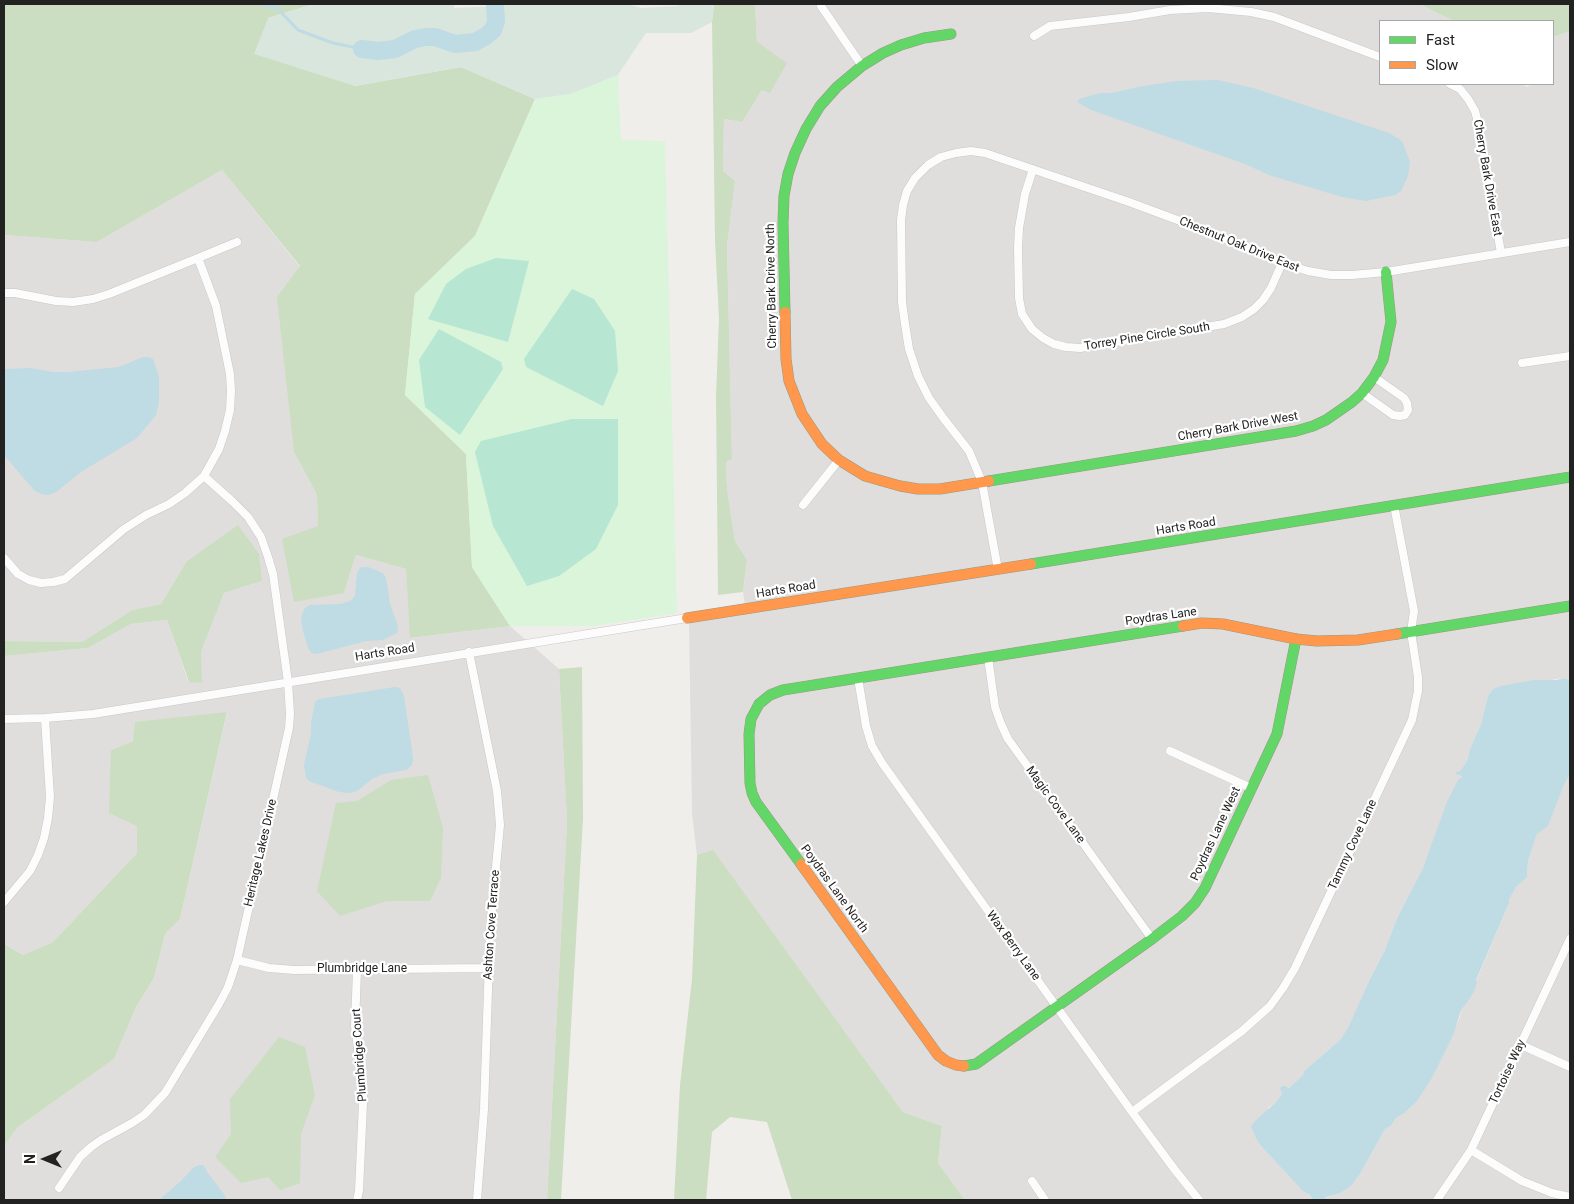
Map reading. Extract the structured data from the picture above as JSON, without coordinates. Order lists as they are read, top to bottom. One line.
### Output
{"streets":{"street":["Cherry Bark Drive East","Chestnut Oak Drive East","Cherry Bark Drive North","Torrey Pine Circle South","Cherry Bark Drive West","Harts Road","Poydras Lane","Magic Cove Lane","Poydras Lane West","Tammy Cove Lane","Heritage Lakes Drive","Poydras Lane North","Ashton Cove Terrace","Wax Berry Lane","Plumbridge Lane","Plumbridge Court","Tortoise Way"]},"crossings":[["Cherry Bark Drive East","Chestnut Oak Drive East"],["Chestnut Oak Drive East","Cherry Bark Drive North"],["Chestnut Oak Drive East","Torrey Pine Circle South"],["Chestnut Oak Drive East","Cherry Bark Drive West"],["Cherry Bark Drive North","Cherry Bark Drive West"],["Harts Road","Tammy Cove Lane"],["Harts Road","Heritage Lakes Drive"],["Harts Road","Ashton Cove Terrace"],["Poydras Lane","Magic Cove Lane"],["Poydras Lane","Poydras Lane West"],["Poydras Lane","Tammy Cove Lane"],["Poydras Lane","Poydras Lane North"],["Poydras Lane","Wax Berry Lane"],["Magic Cove Lane","Poydras Lane West"],["Poydras Lane West","Poydras Lane North"],["Poydras Lane West","Wax Berry Lane"],["Tammy Cove Lane","Wax Berry Lane"],["Heritage Lakes Drive","Plumbridge Lane"],["Ashton Cove Terrace","Plumbridge Lane"],["Plumbridge Lane","Plumbridge Court"]],"legend":["Fast","Slow"],"north":"left"}
